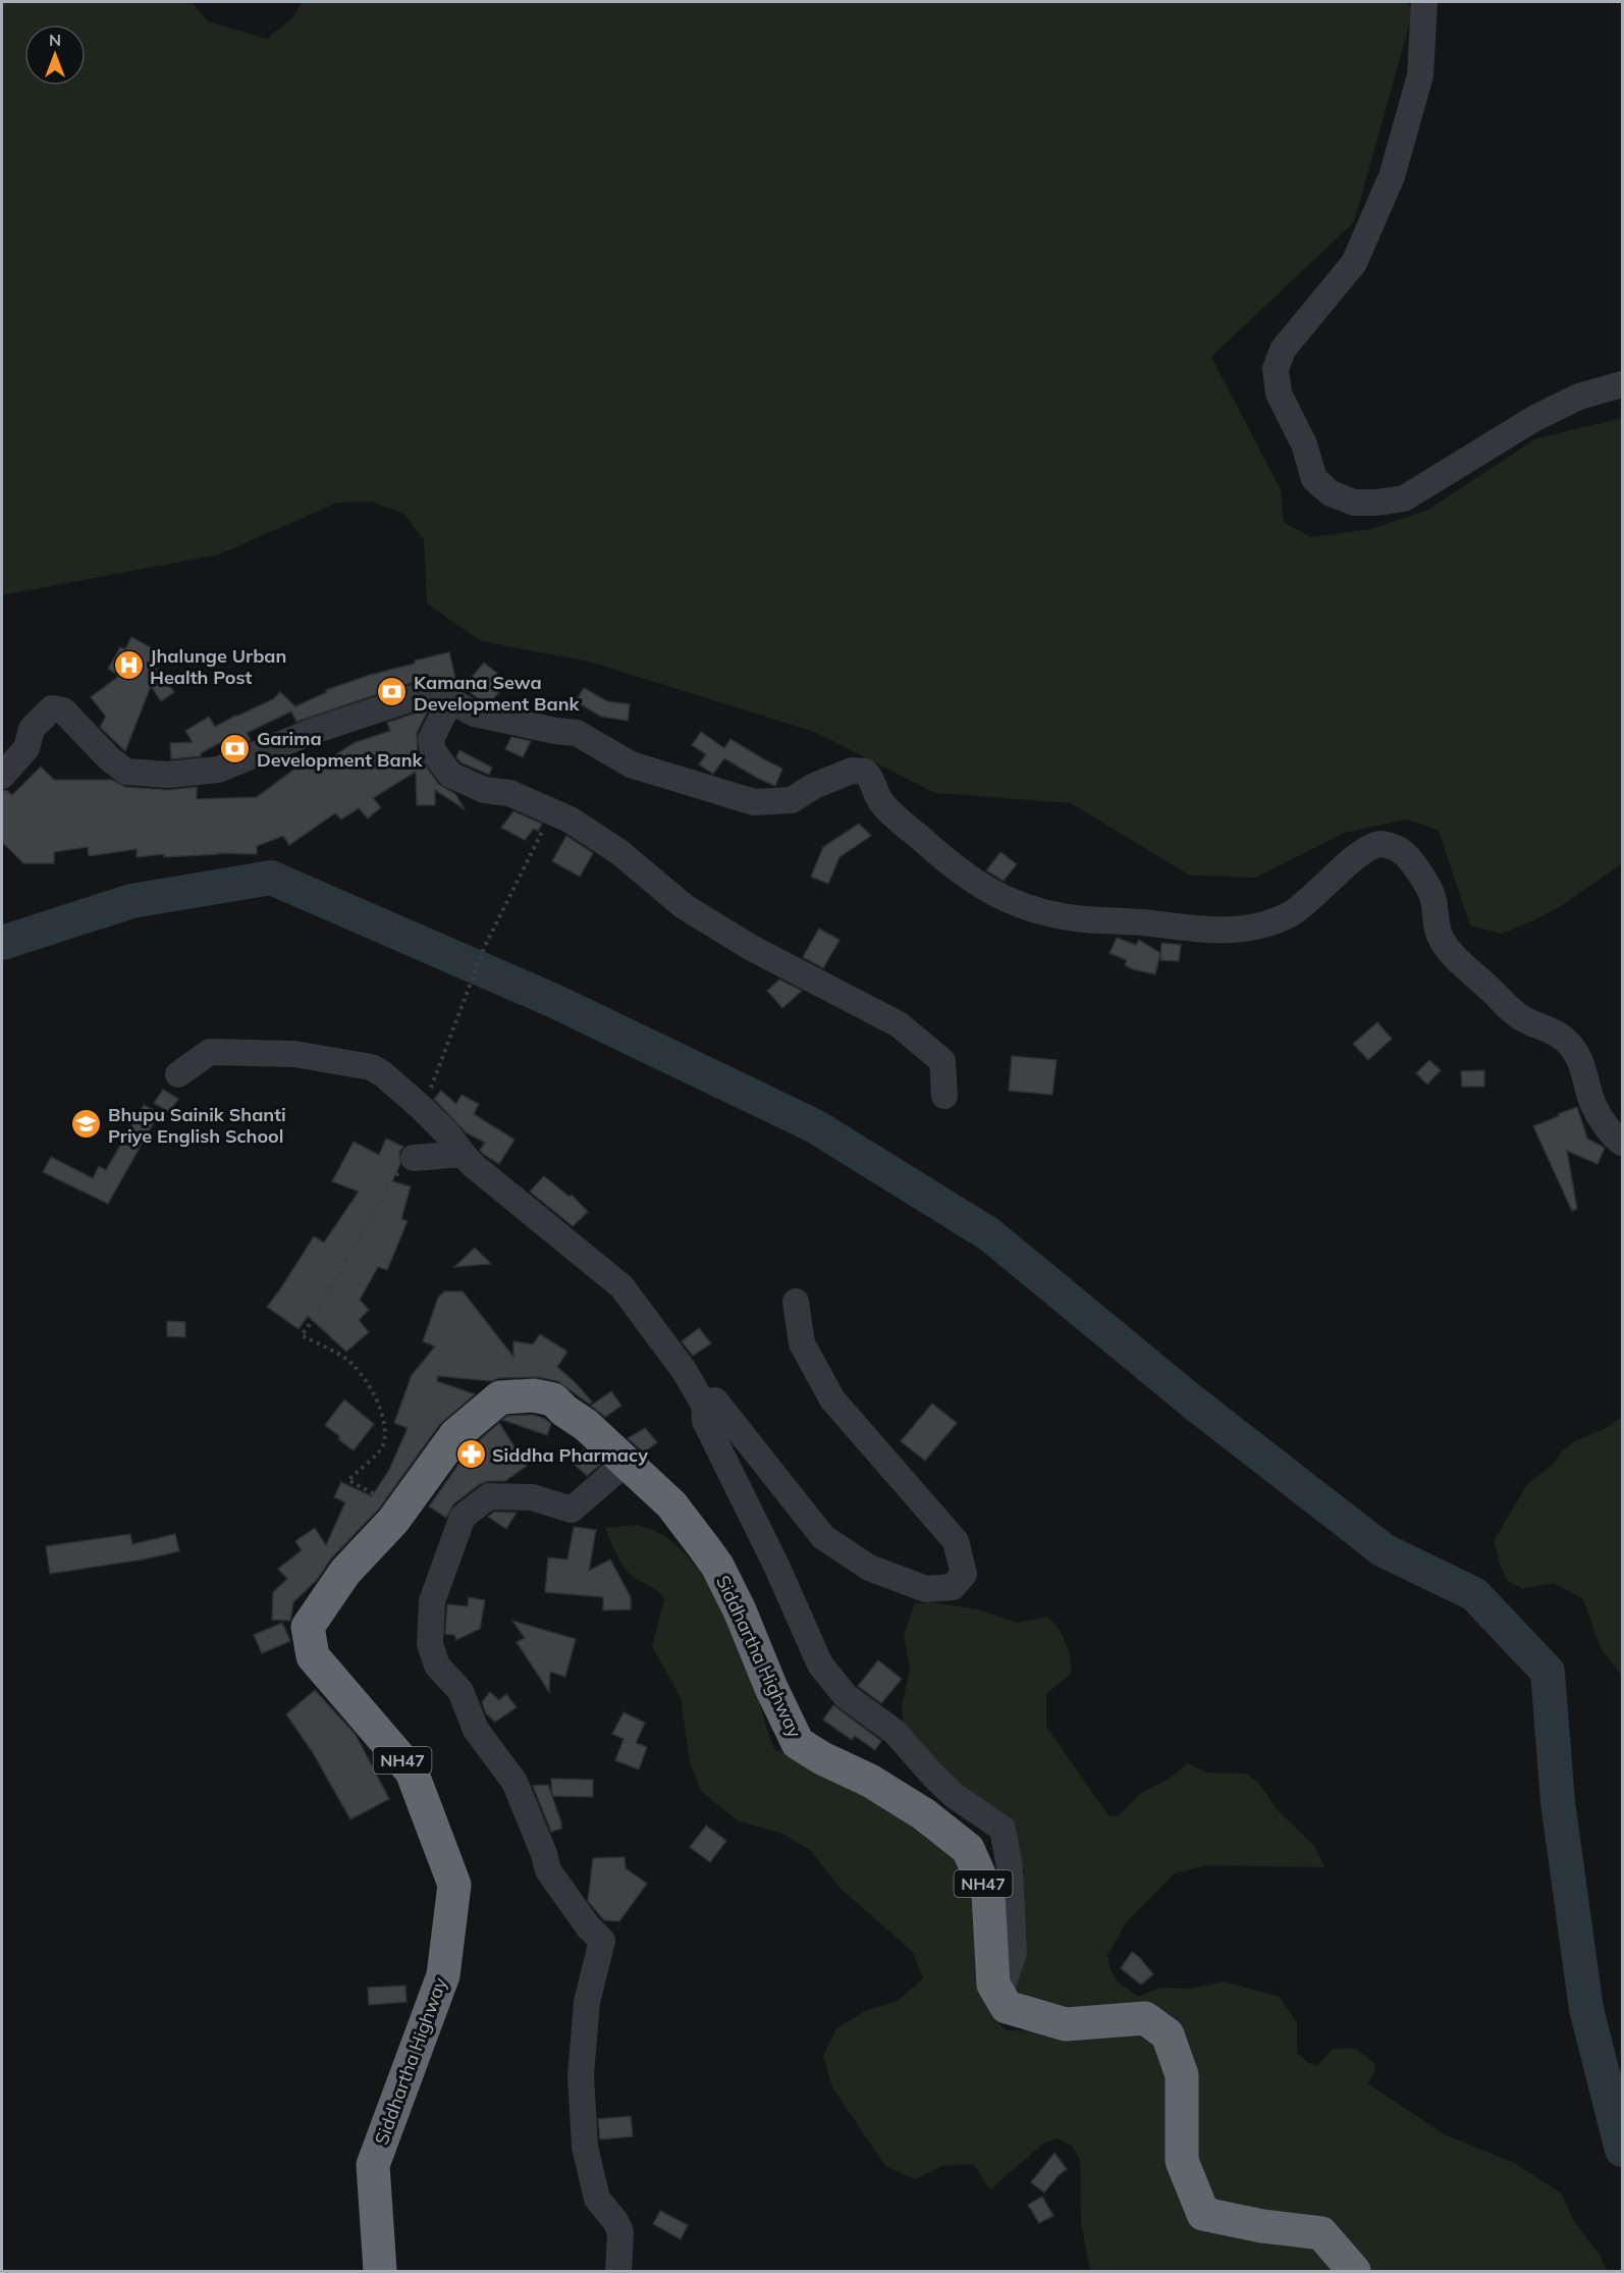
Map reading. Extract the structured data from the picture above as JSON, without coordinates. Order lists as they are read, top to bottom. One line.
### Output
{"streets":{"highway":["Siddhartha Highway","NH47"]},"places":{"hospital":["Jhalunge Urban Health Post"],"bank":["Kamana Sewa Development Bank","Garima Development Bank"],"school or university":["Bhupu Sainik Shanti Priye English School"],"pharmacy":["Siddha Pharmacy"]},"north":"top"}
